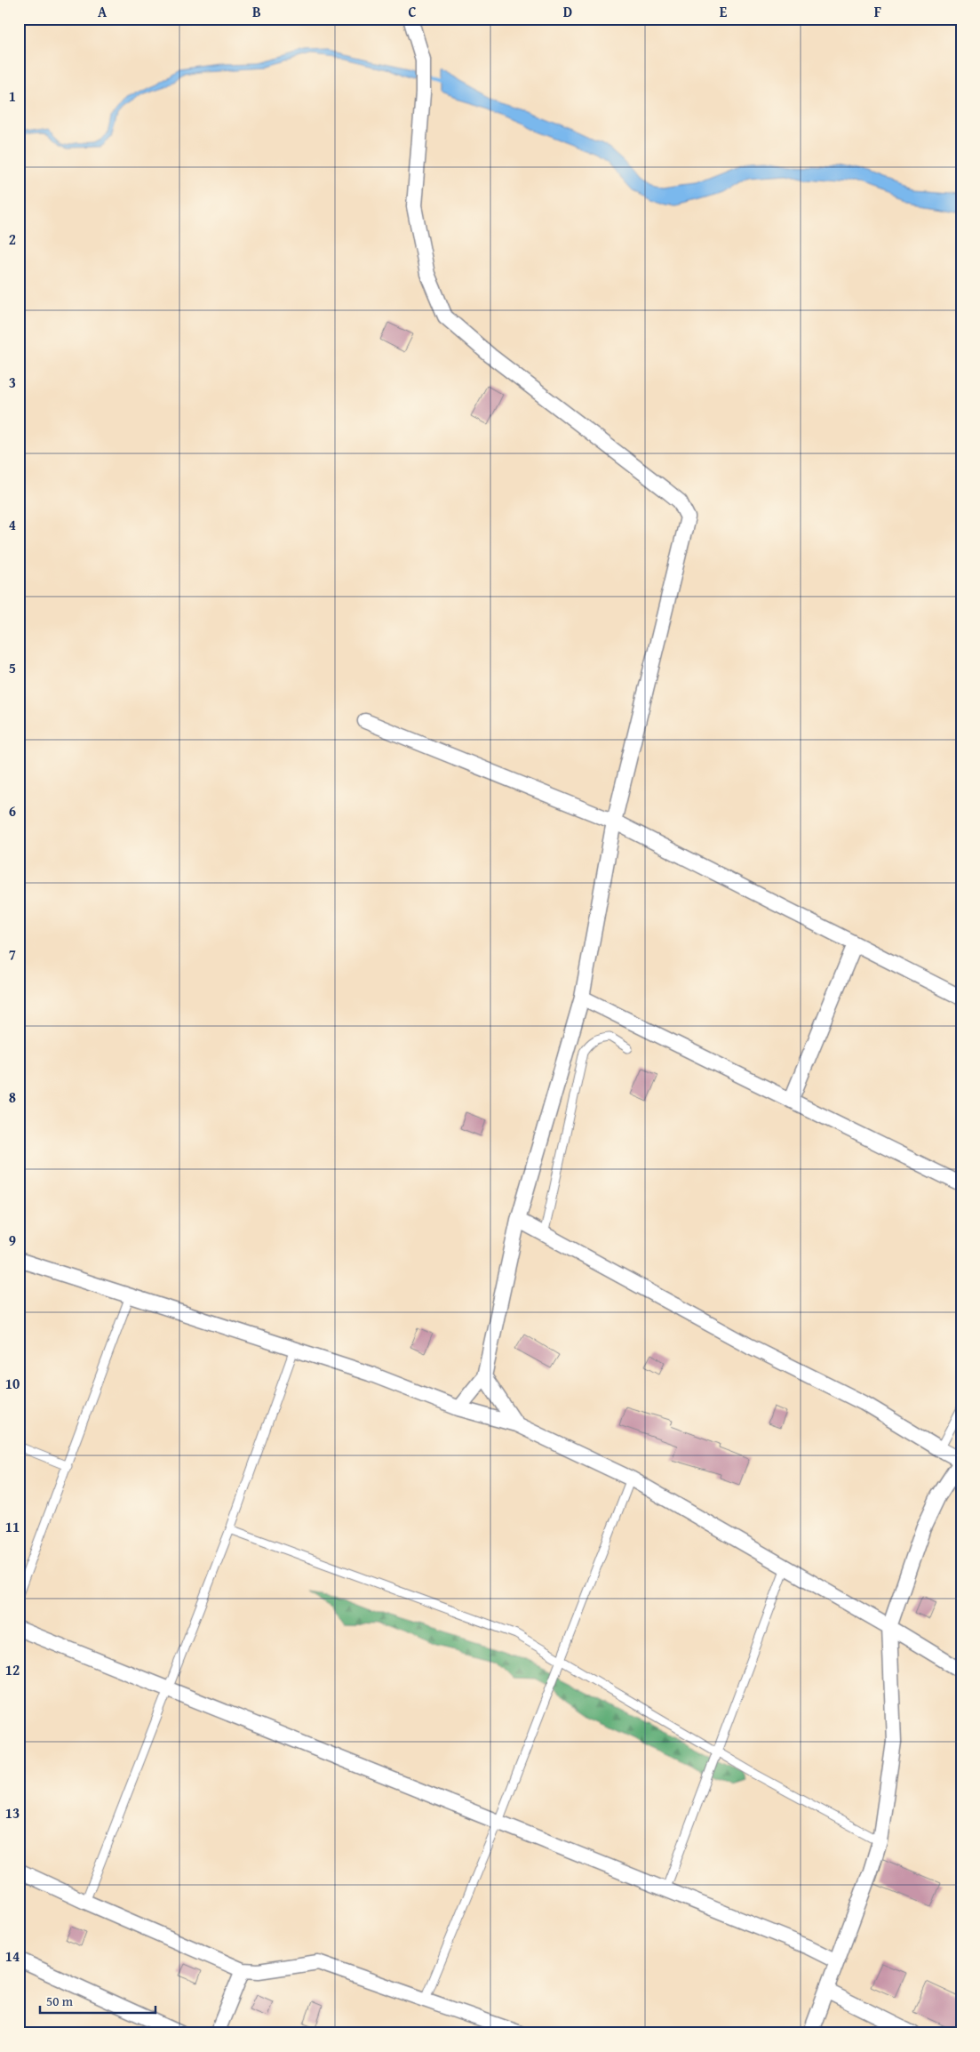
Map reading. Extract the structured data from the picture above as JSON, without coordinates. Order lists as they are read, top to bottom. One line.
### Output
{"scale_bar":"50 m","grid":{"columns":["A","B","C","D","E","F"],"rows":["1","2","3","4","5","6","7","8","9","10","11","12","13","14"]}}
